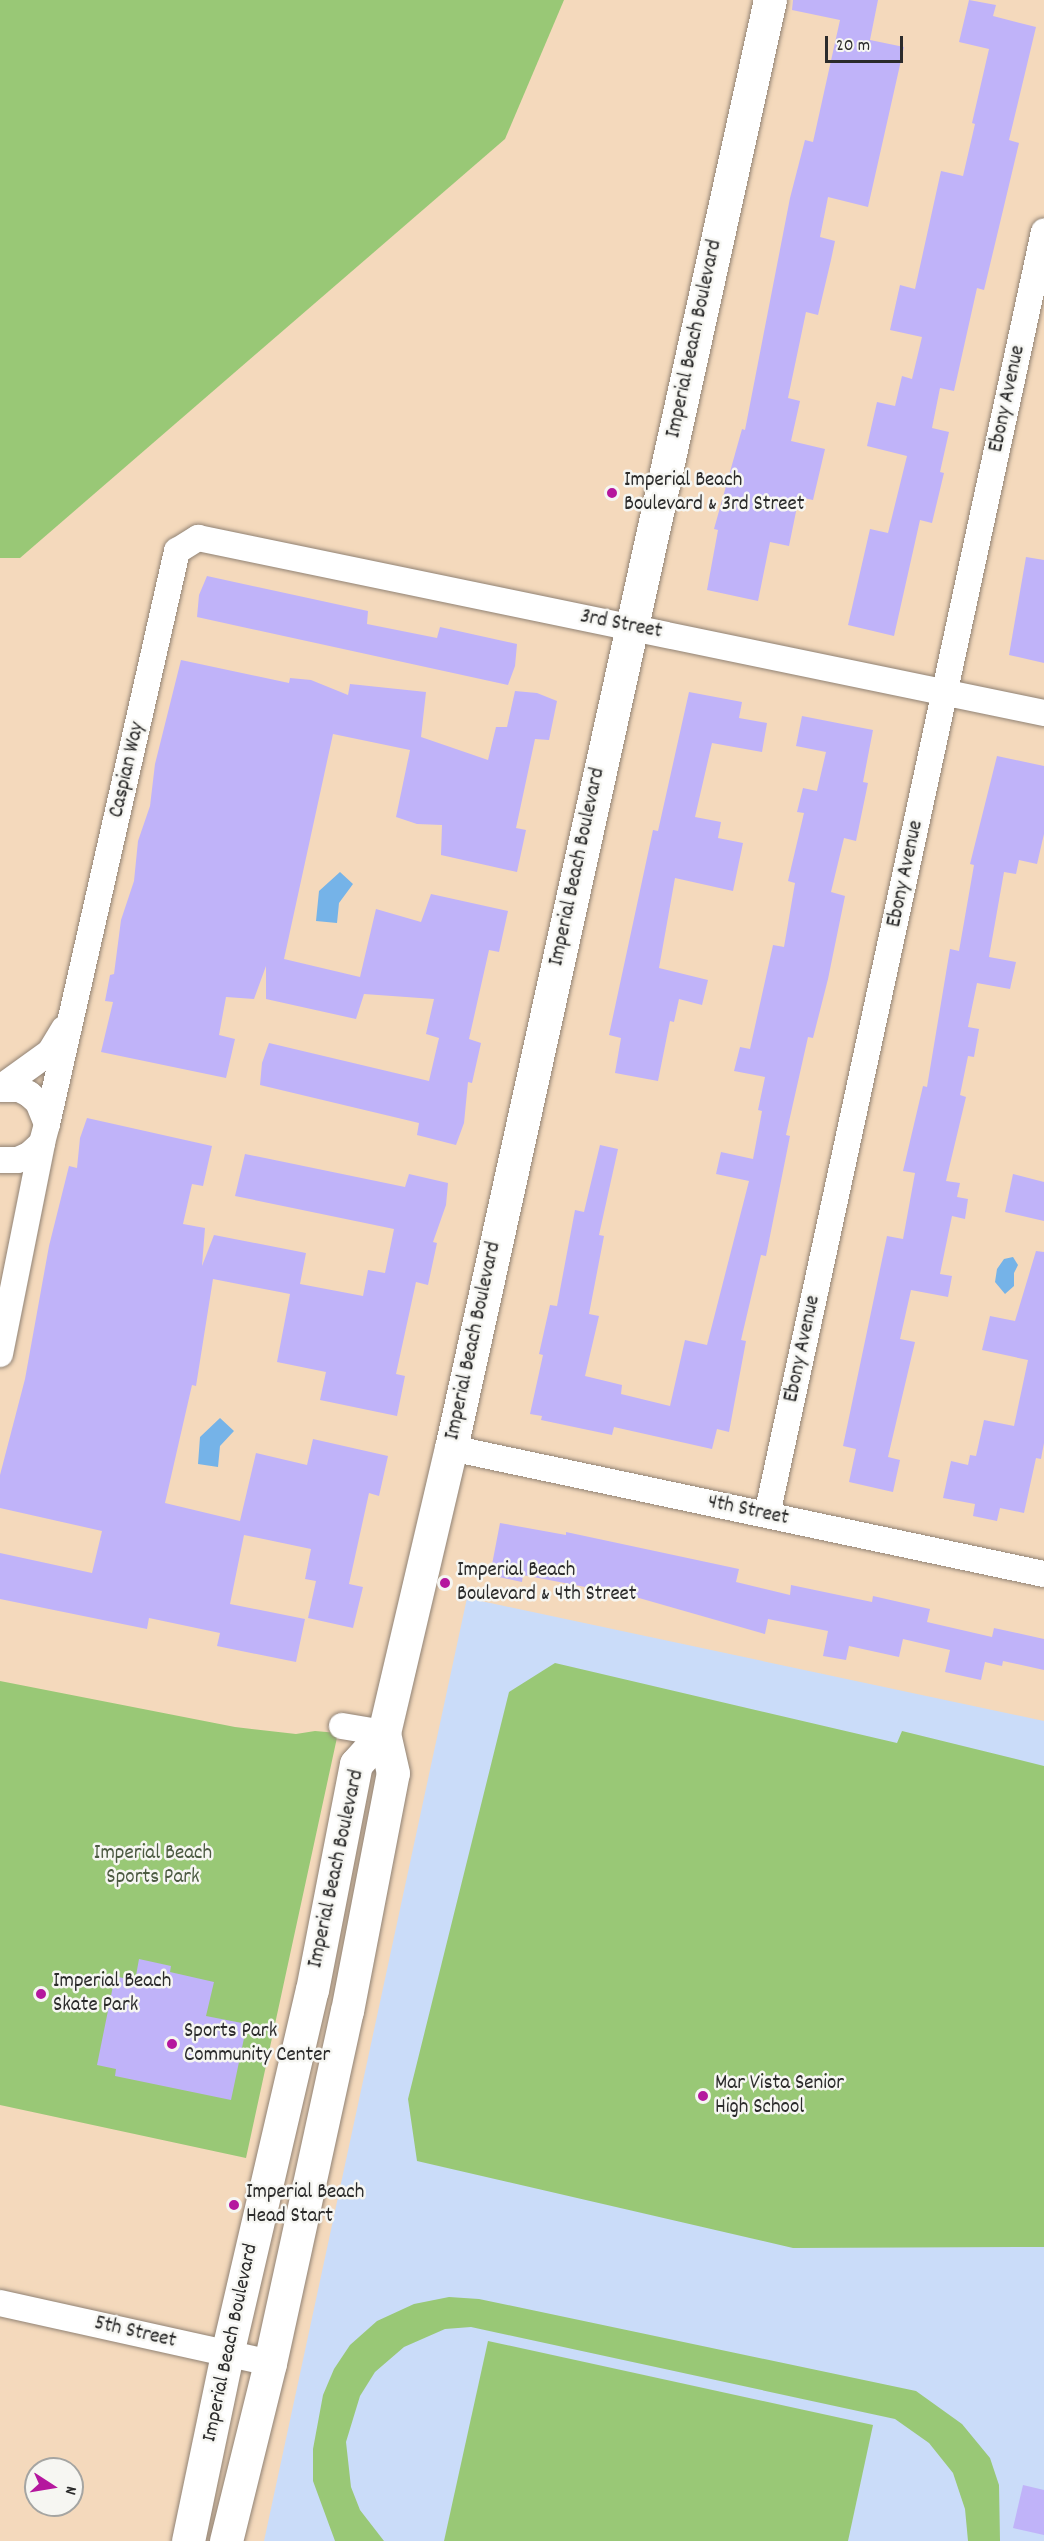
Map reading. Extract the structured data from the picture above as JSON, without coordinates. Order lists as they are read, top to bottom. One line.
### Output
{"streets":{"main road":["Imperial Beach Boulevard"],"street":["Ebony Avenue","3rd Street","Caspian Way","4th Street","5th Street"]},"crossings":[["Imperial Beach Boulevard","3rd Street"],["Imperial Beach Boulevard","4th Street"],["Imperial Beach Boulevard","5th Street"],["Ebony Avenue","3rd Street"],["Ebony Avenue","4th Street"],["3rd Street","Caspian Way"]],"parks":["Imperial Beach Sports Park"],"places":["Imperial Beach Boulevard & 3rd Street","Imperial Beach Boulevard & 4th Street","Imperial Beach Skate Park","Sports Park Community Center","Mar Vista Senior High School","Imperial Beach Head Start"],"scale_bar":"20 m","north":"right"}
